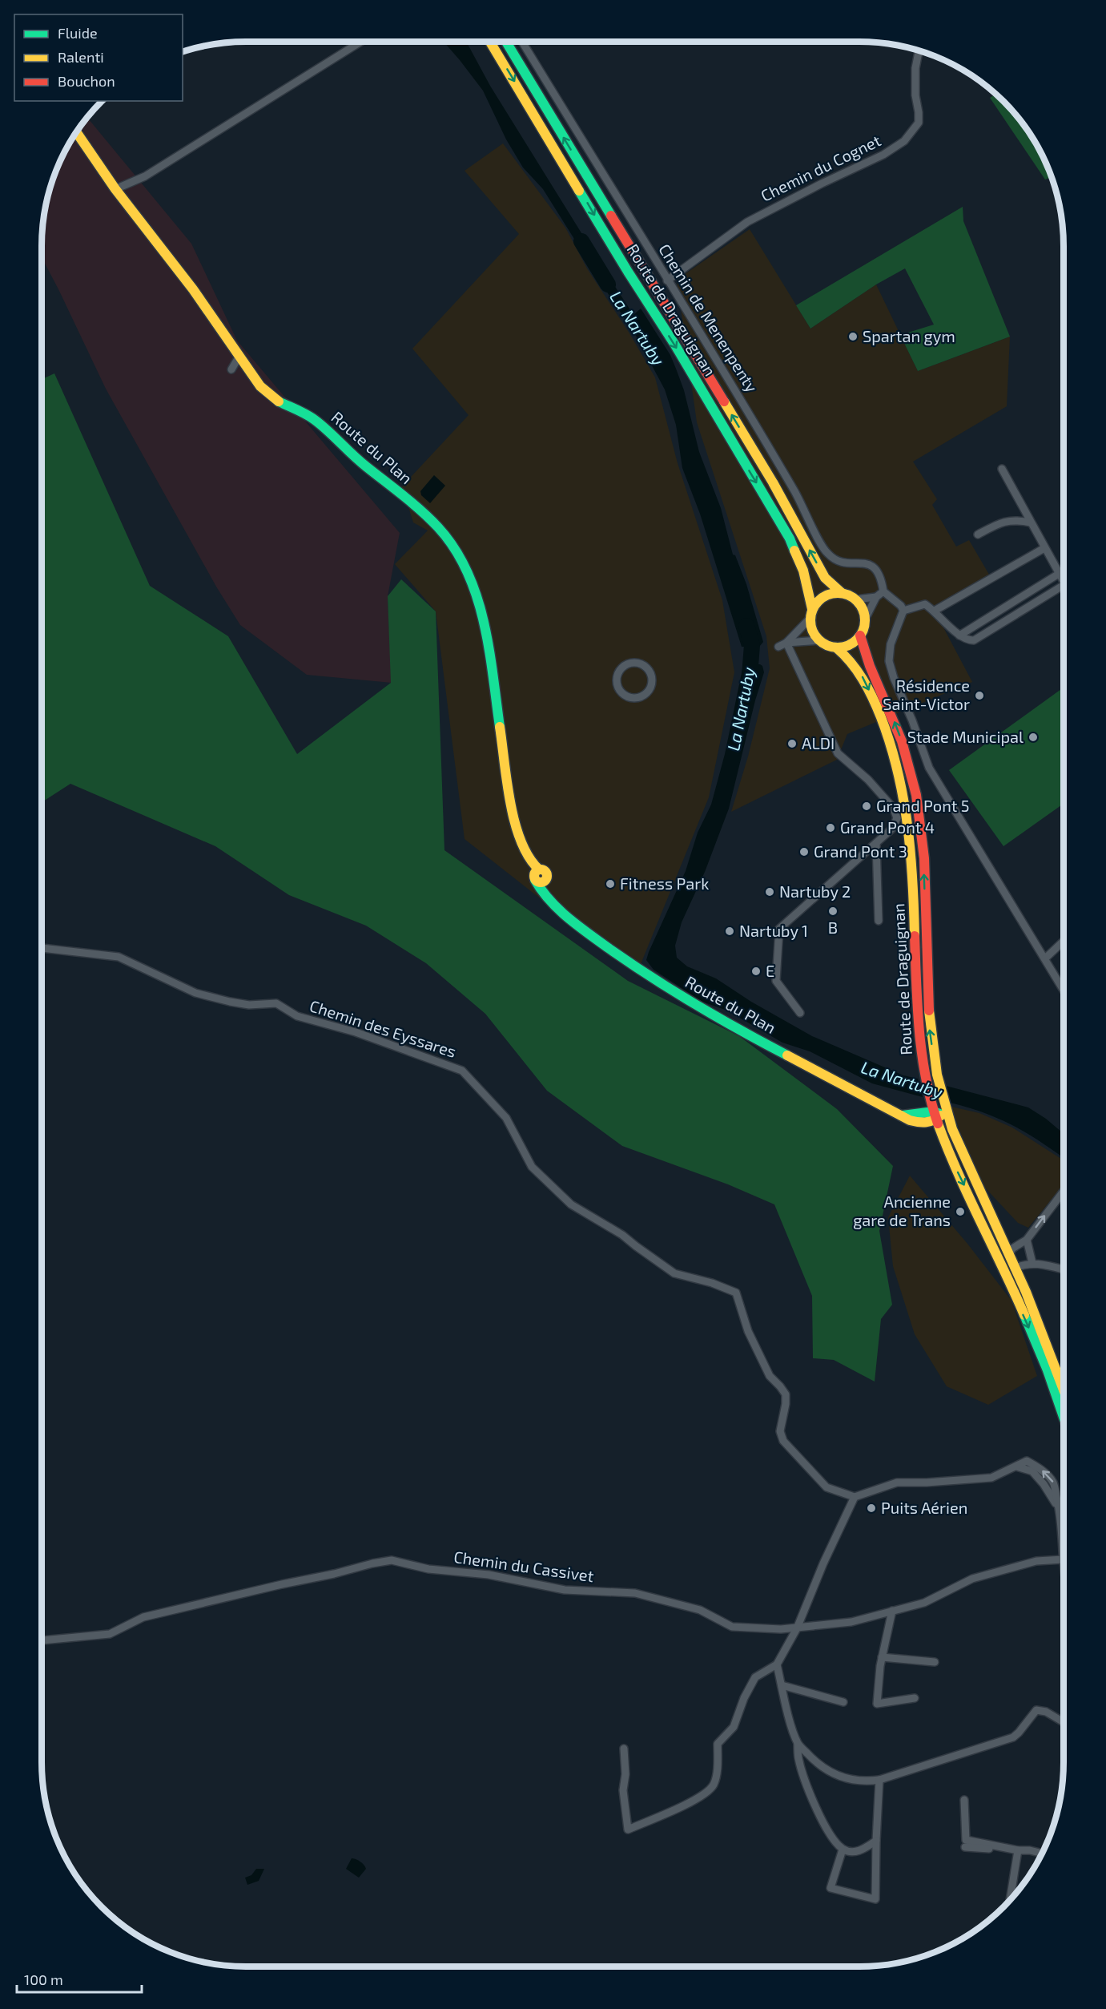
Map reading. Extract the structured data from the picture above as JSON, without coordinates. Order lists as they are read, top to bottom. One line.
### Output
{"streets":{"main road":["Route de Draguignan","Route du Plan"],"street":["Chemin du Cognet","Chemin de Menenpenty","Chemin des Eyssares","Chemin du Cassivet"]},"crossings":[["Chemin du Cognet","Chemin de Menenpenty"],["Route de Draguignan","Route du Plan"]],"water":["La Nartuby"],"places":["Spartan gym","Résidence Saint-Victor","Stade Municipal","ALDI","Grand Pont 5","Grand Pont 4","Grand Pont 3","Fitness Park","Nartuby 2","B","Nartuby 1","E","Ancienne gare de Trans","Puits Aérien"],"legend":["Fluide","Ralenti","Bouchon"],"scale_bar":"100 m"}
